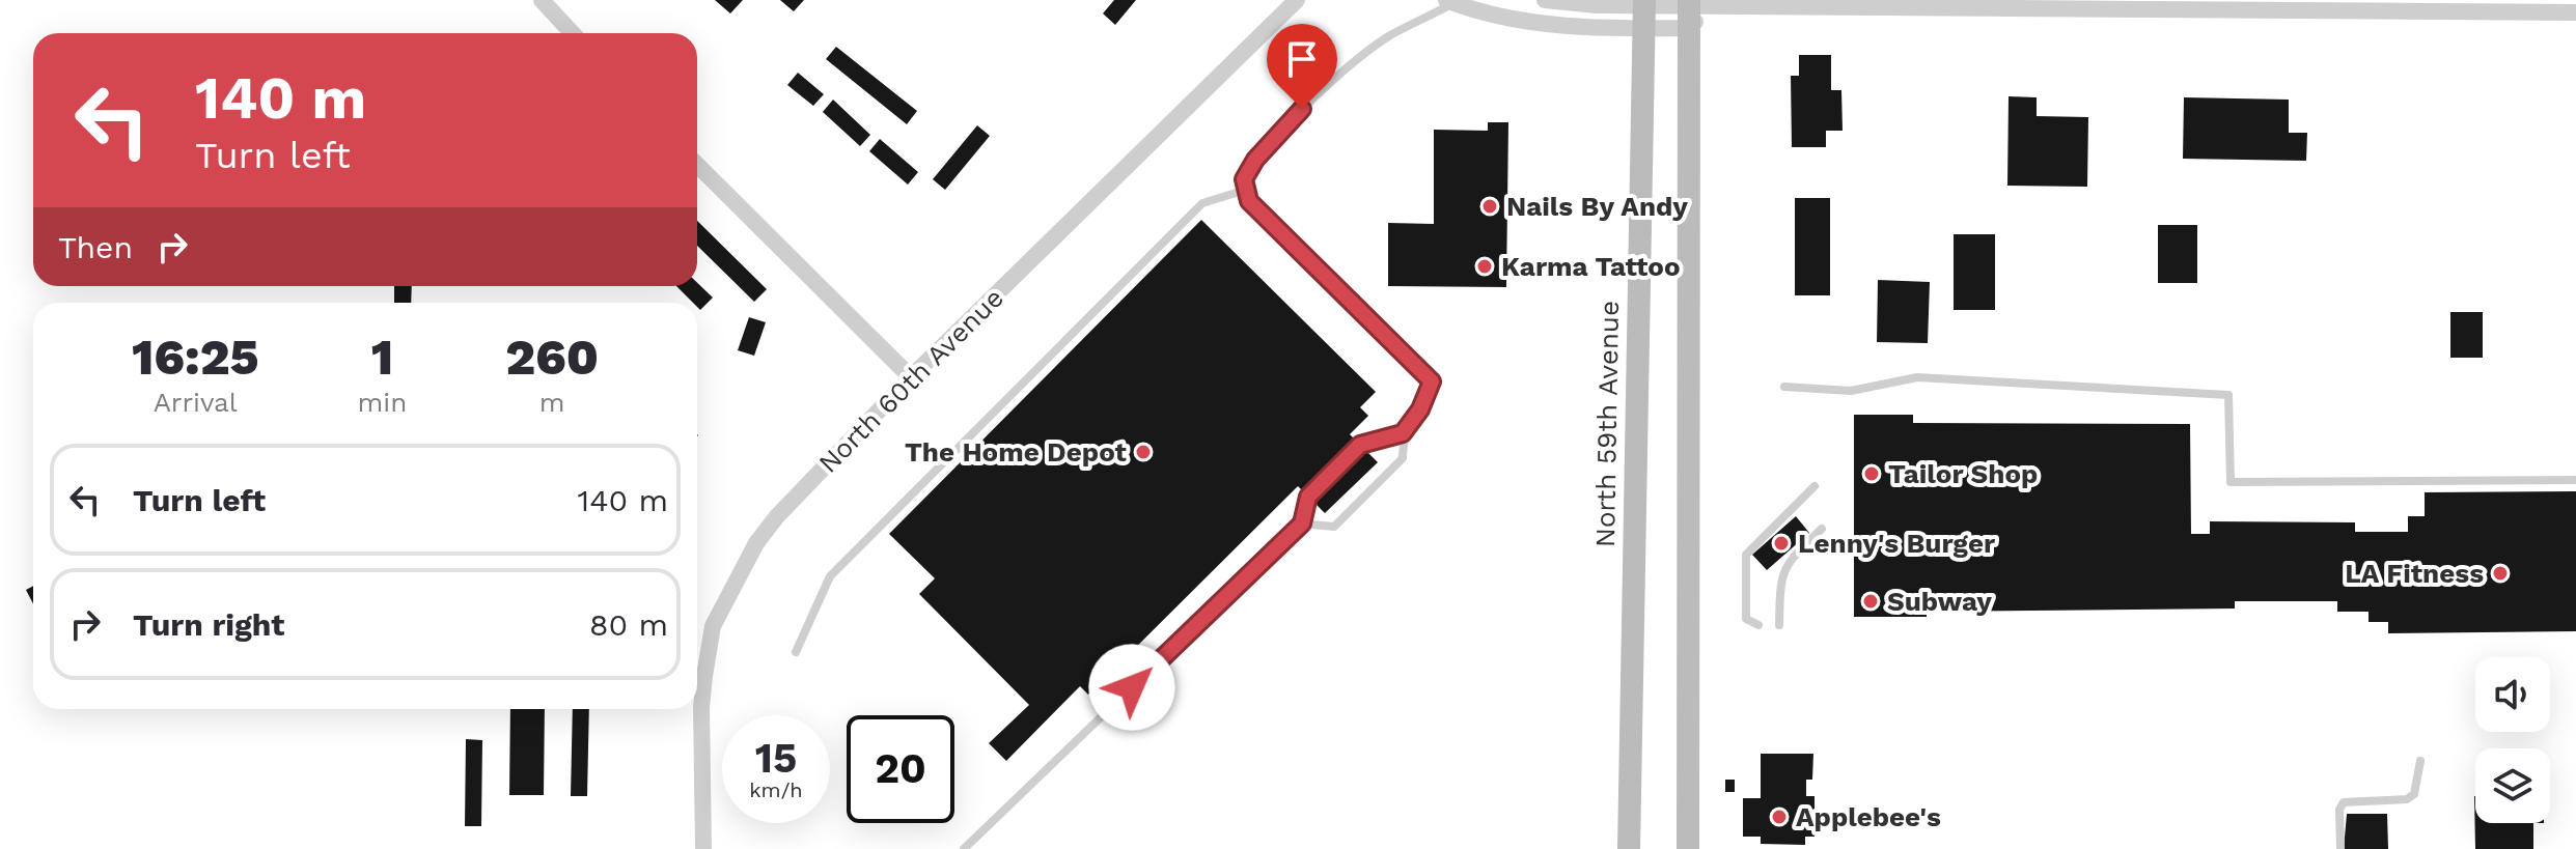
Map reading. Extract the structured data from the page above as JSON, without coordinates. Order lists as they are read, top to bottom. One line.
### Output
{"streets":{"main road":["North 59th Avenue"],"street":["North 60th Avenue"]},"places":["Nails By Andy","Karma Tattoo","The Home Depot","Tailor Shop","Lenny's Burger","LA Fitness","Subway","Applebee's"],"page":{"turn":["140 m","Turn left"],"then":"Then","eta":["16:25","Arrival","1","min","260","m"],"list":[{"name":"Turn left","value":"140 m"},{"name":"Turn right","value":"80 m"}],"speed":"15 km/h","limit":"20"}}
